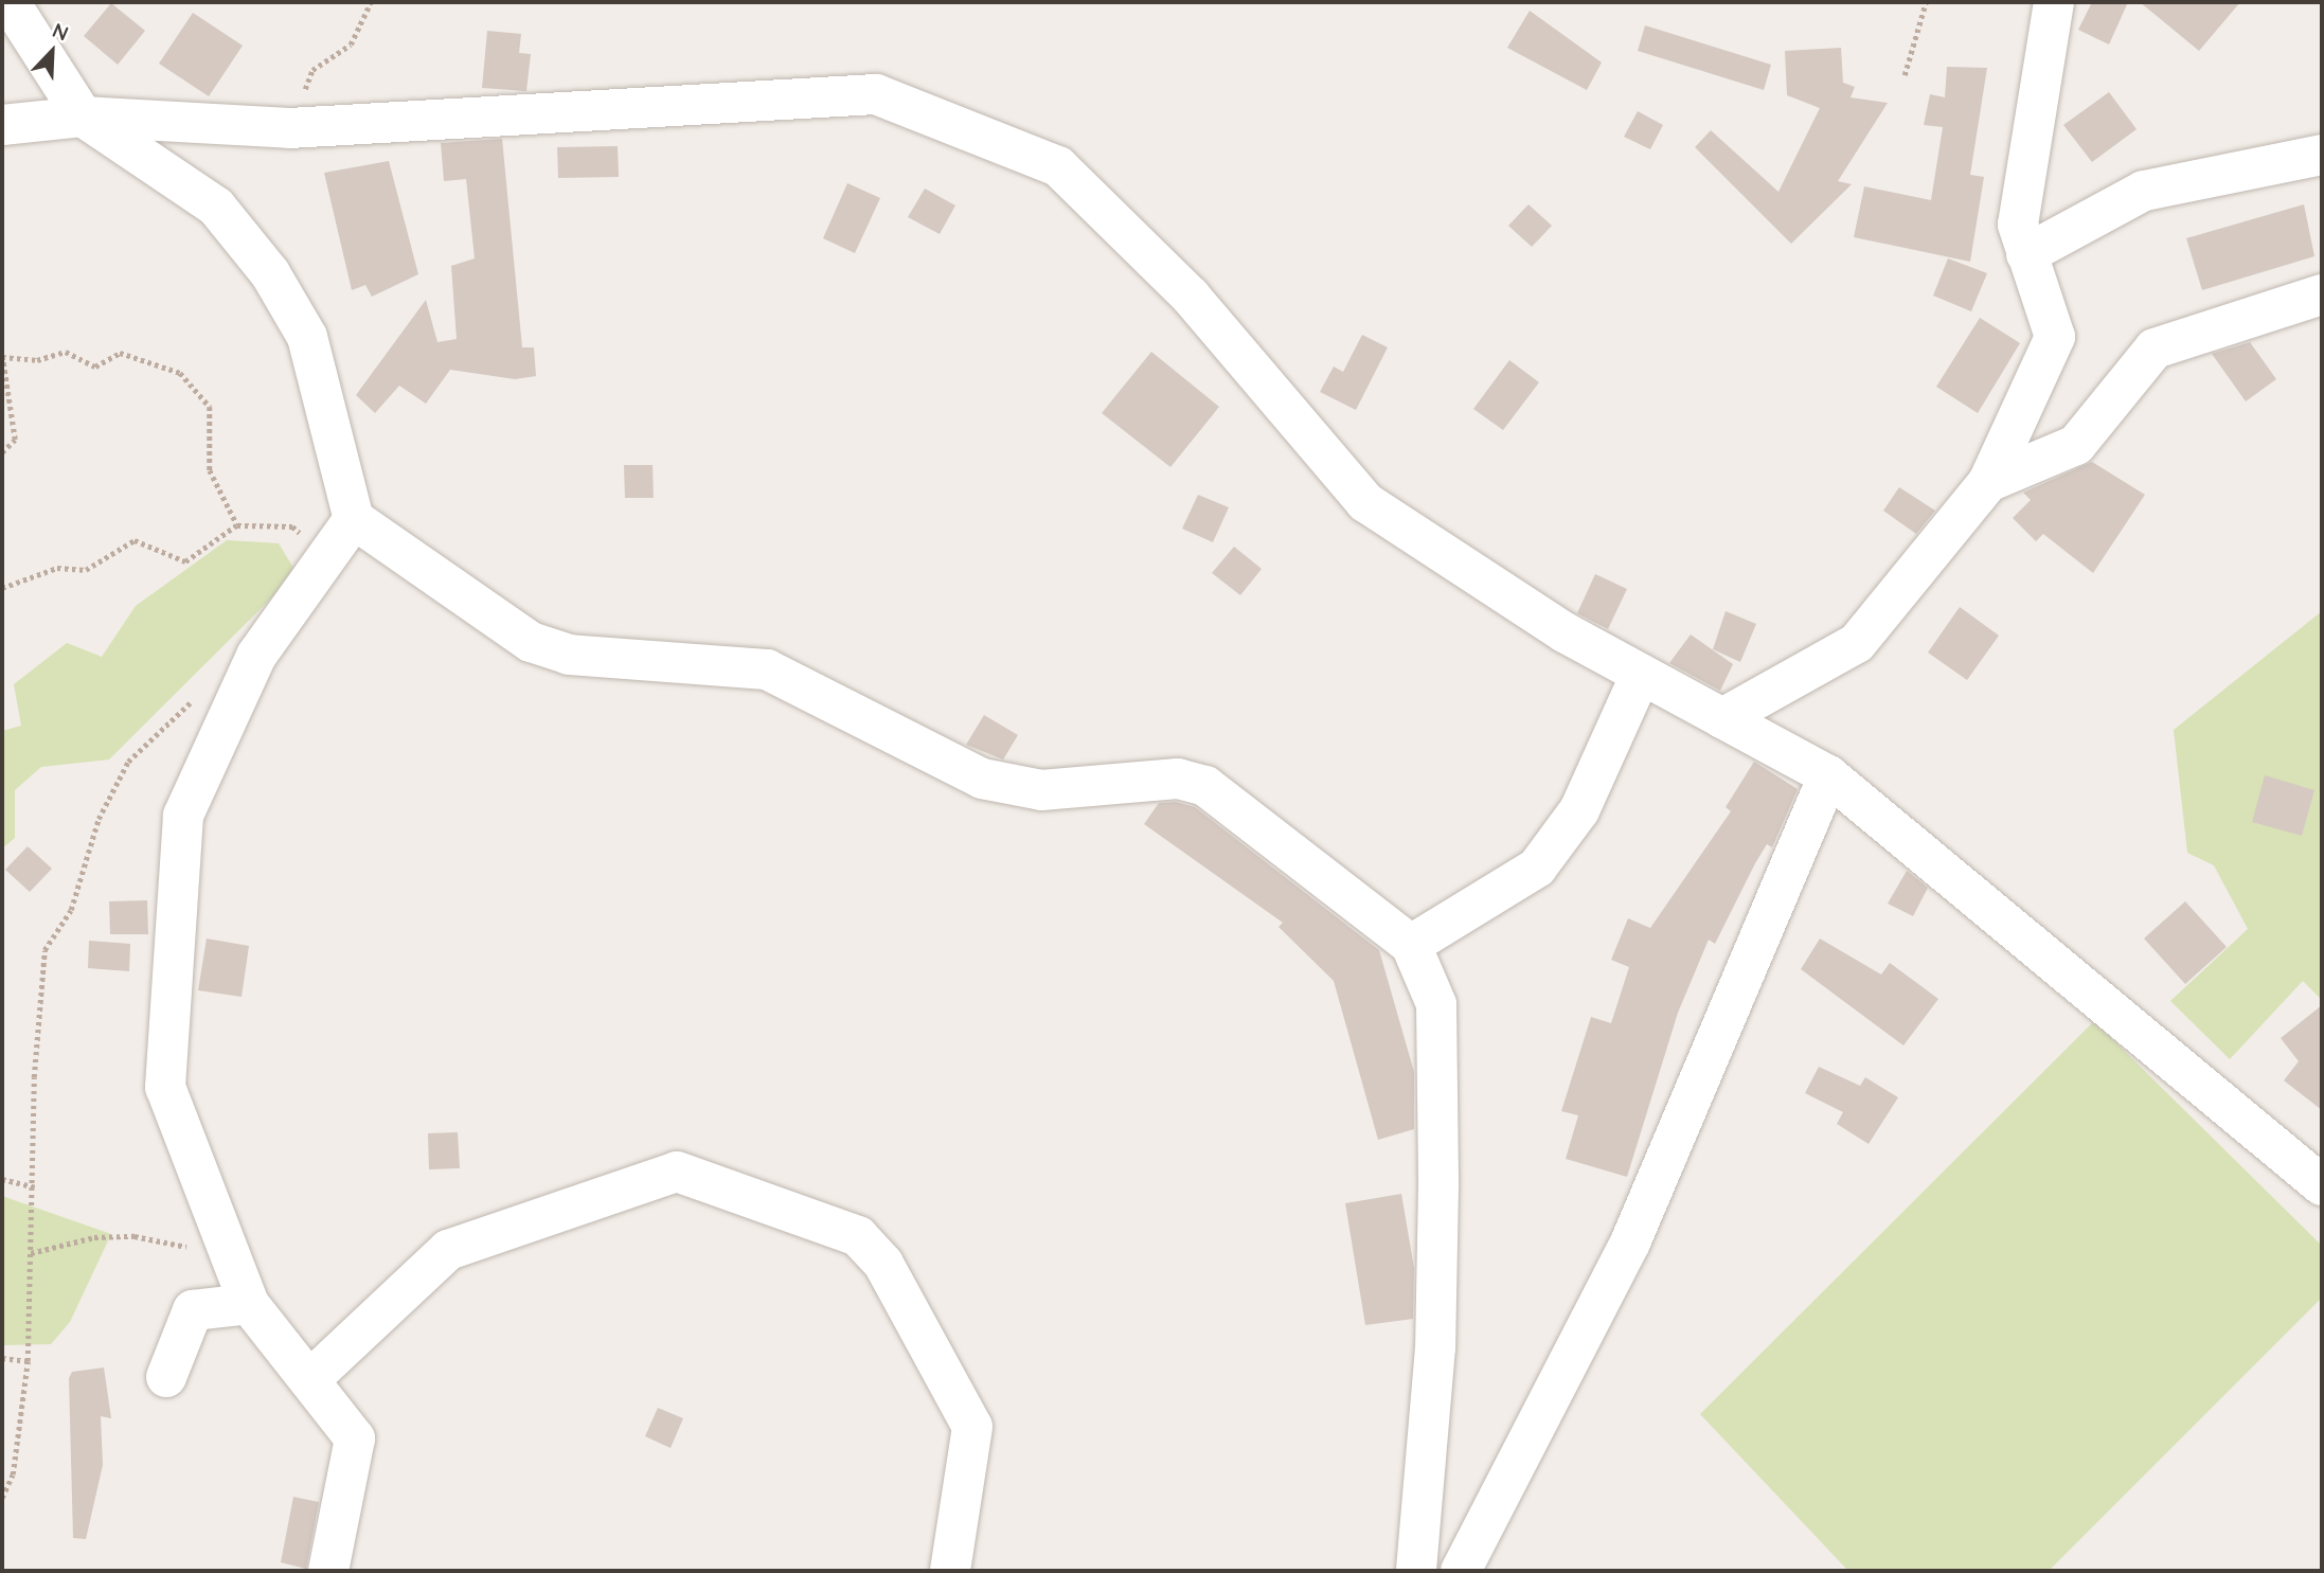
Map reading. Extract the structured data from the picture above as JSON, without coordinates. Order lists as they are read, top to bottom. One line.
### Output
{"north":"top right"}
